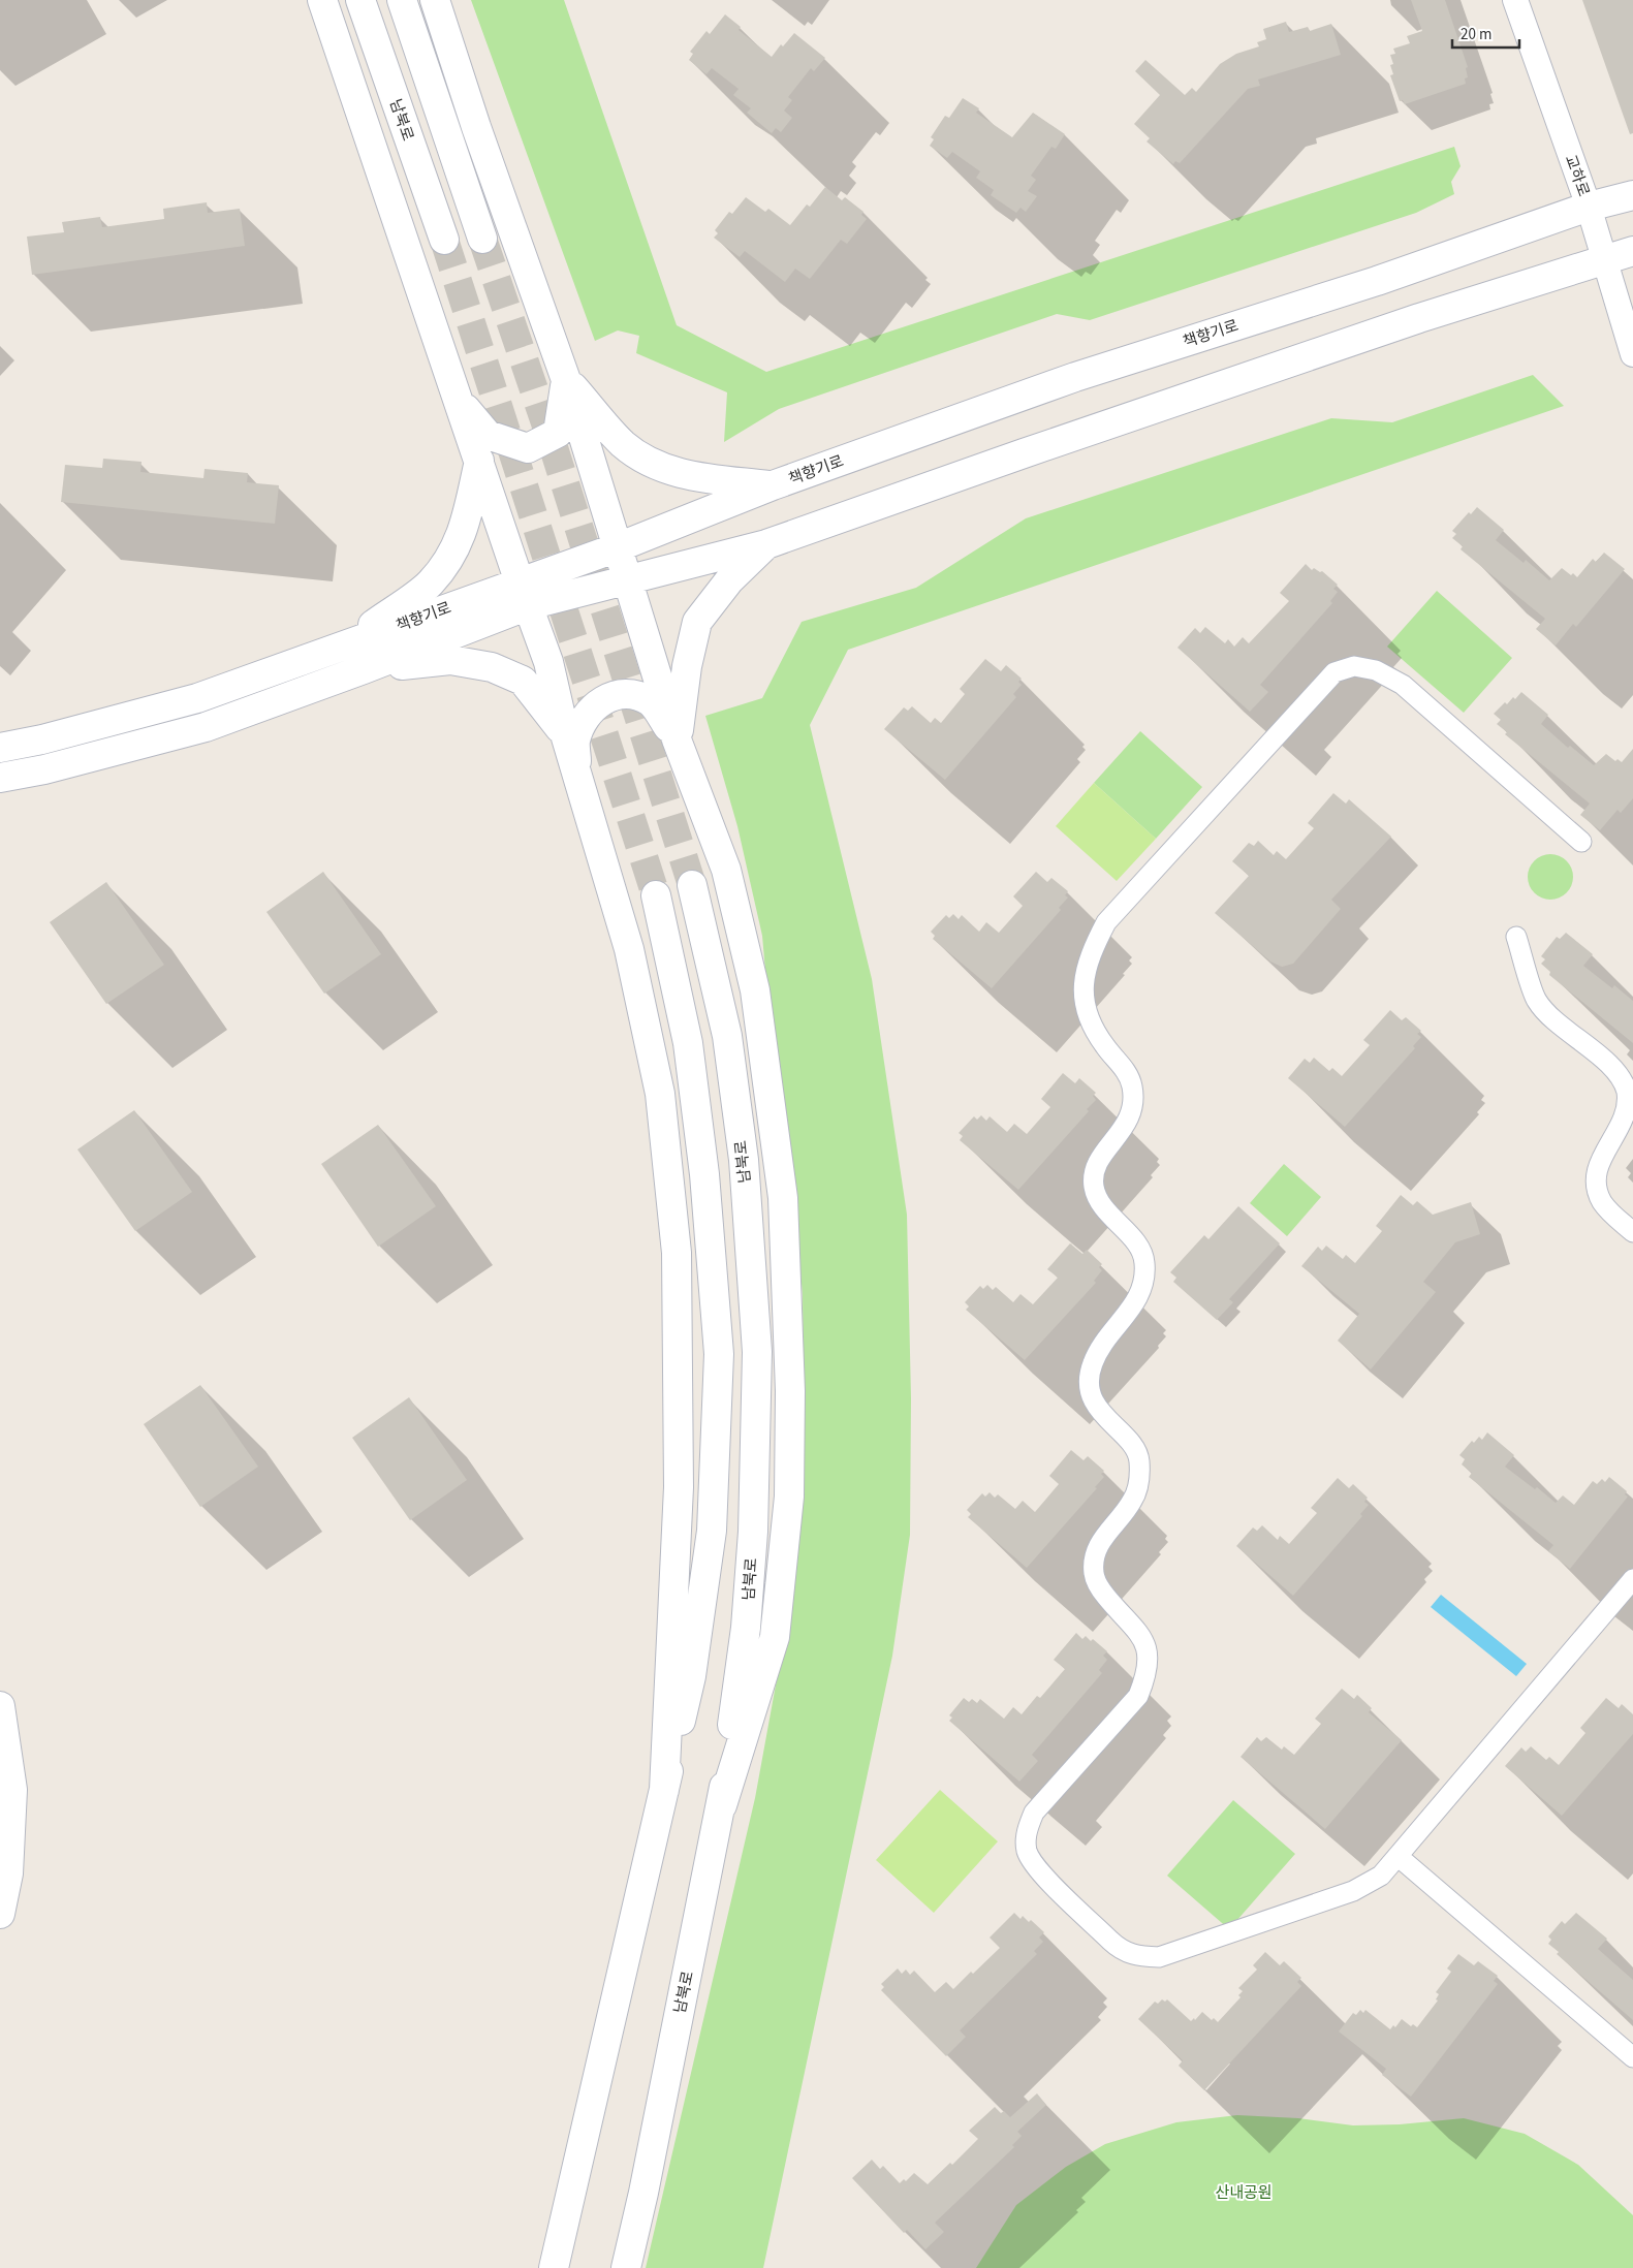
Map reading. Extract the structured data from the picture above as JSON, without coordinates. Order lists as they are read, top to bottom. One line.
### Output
{"streets":{"main road":["남북로","책향기로"],"street":["교하로"]},"crossings":[["교하로","책향기로"]],"parks":["산내공원"],"scale_bar":"20 m"}
